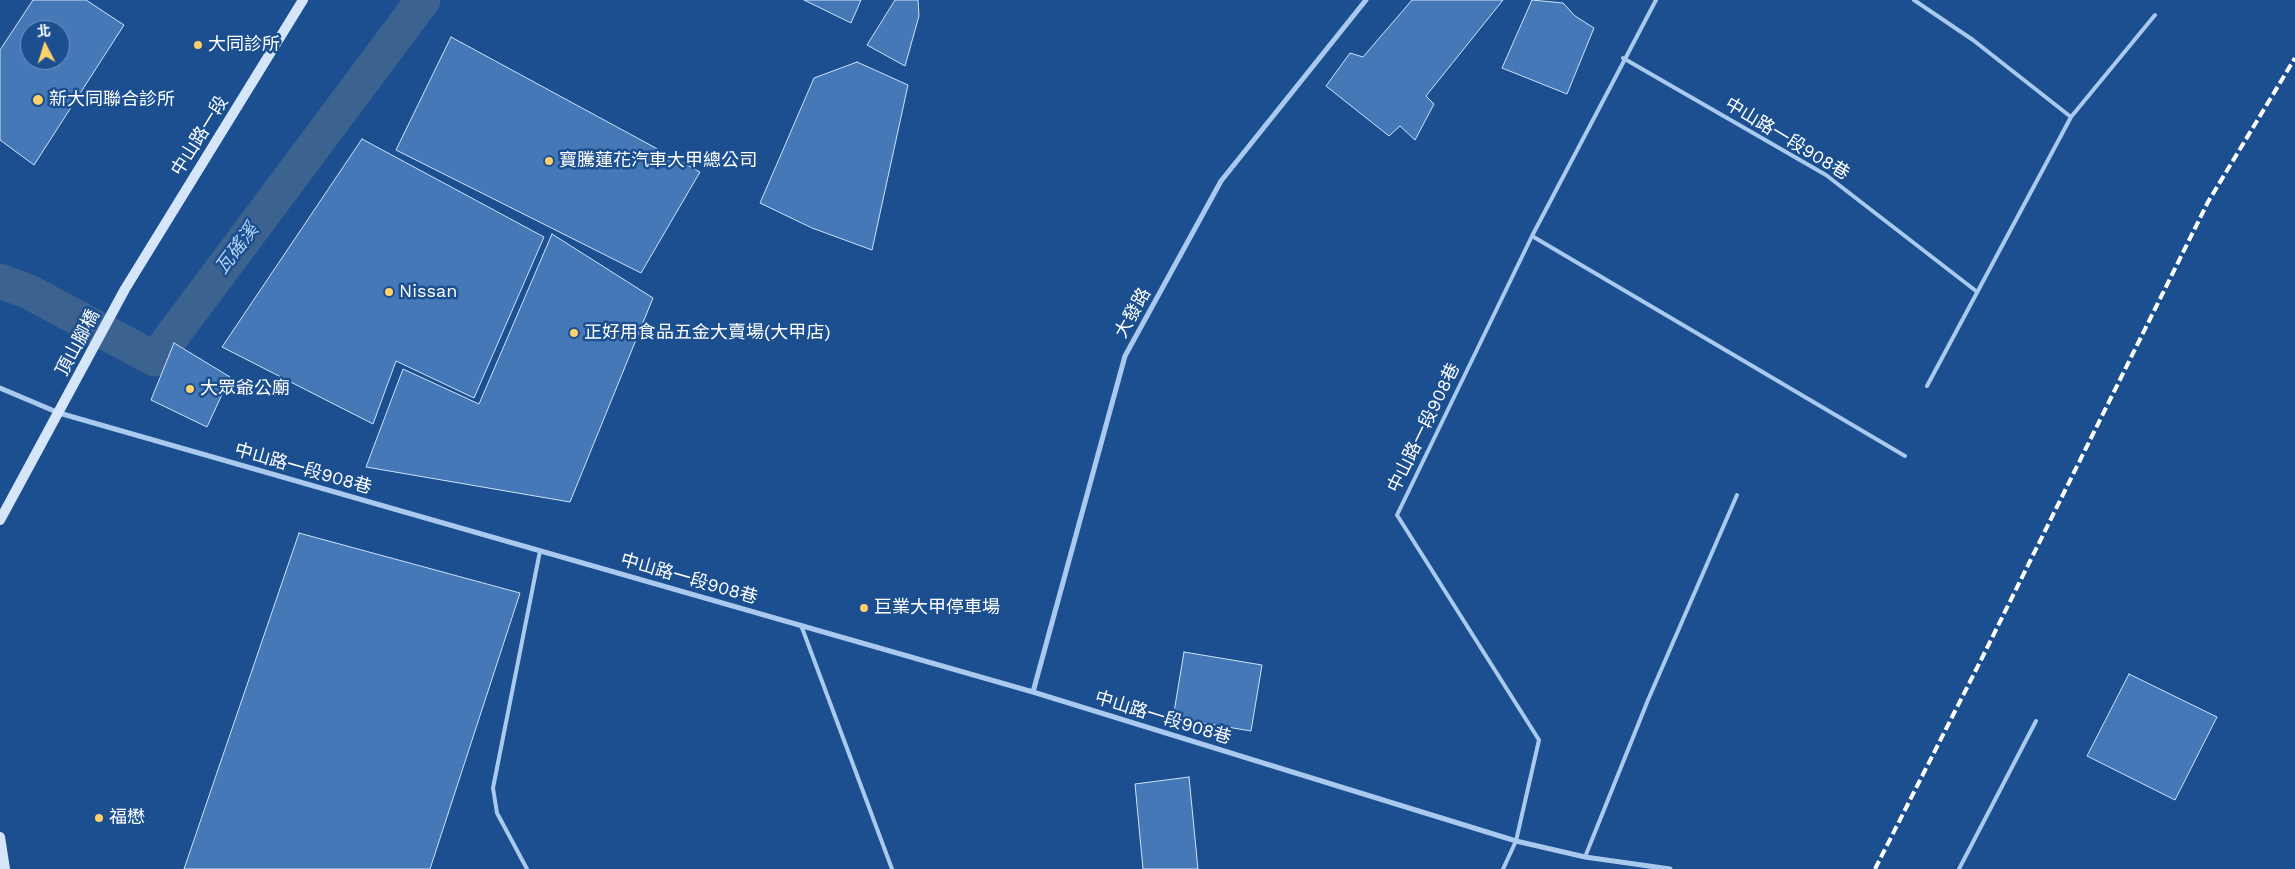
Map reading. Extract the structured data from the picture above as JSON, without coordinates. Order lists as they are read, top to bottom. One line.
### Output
{"streets":{"street":["中山路一段","中山路一段908巷","大發路","頂山腳橋"]},"crossings":[["中山路一段","頂山腳橋"],["中山路一段908巷","大發路"],["中山路一段908巷","頂山腳橋"]],"water":["瓦磘溪"],"places":["大同診所","新大同聯合診所","寶騰蓮花汽車大甲總公司","Nissan","正好用食品五金大賣場(大甲店)","大眾爺公廟","巨業大甲停車場","福懋"],"north":"top"}
